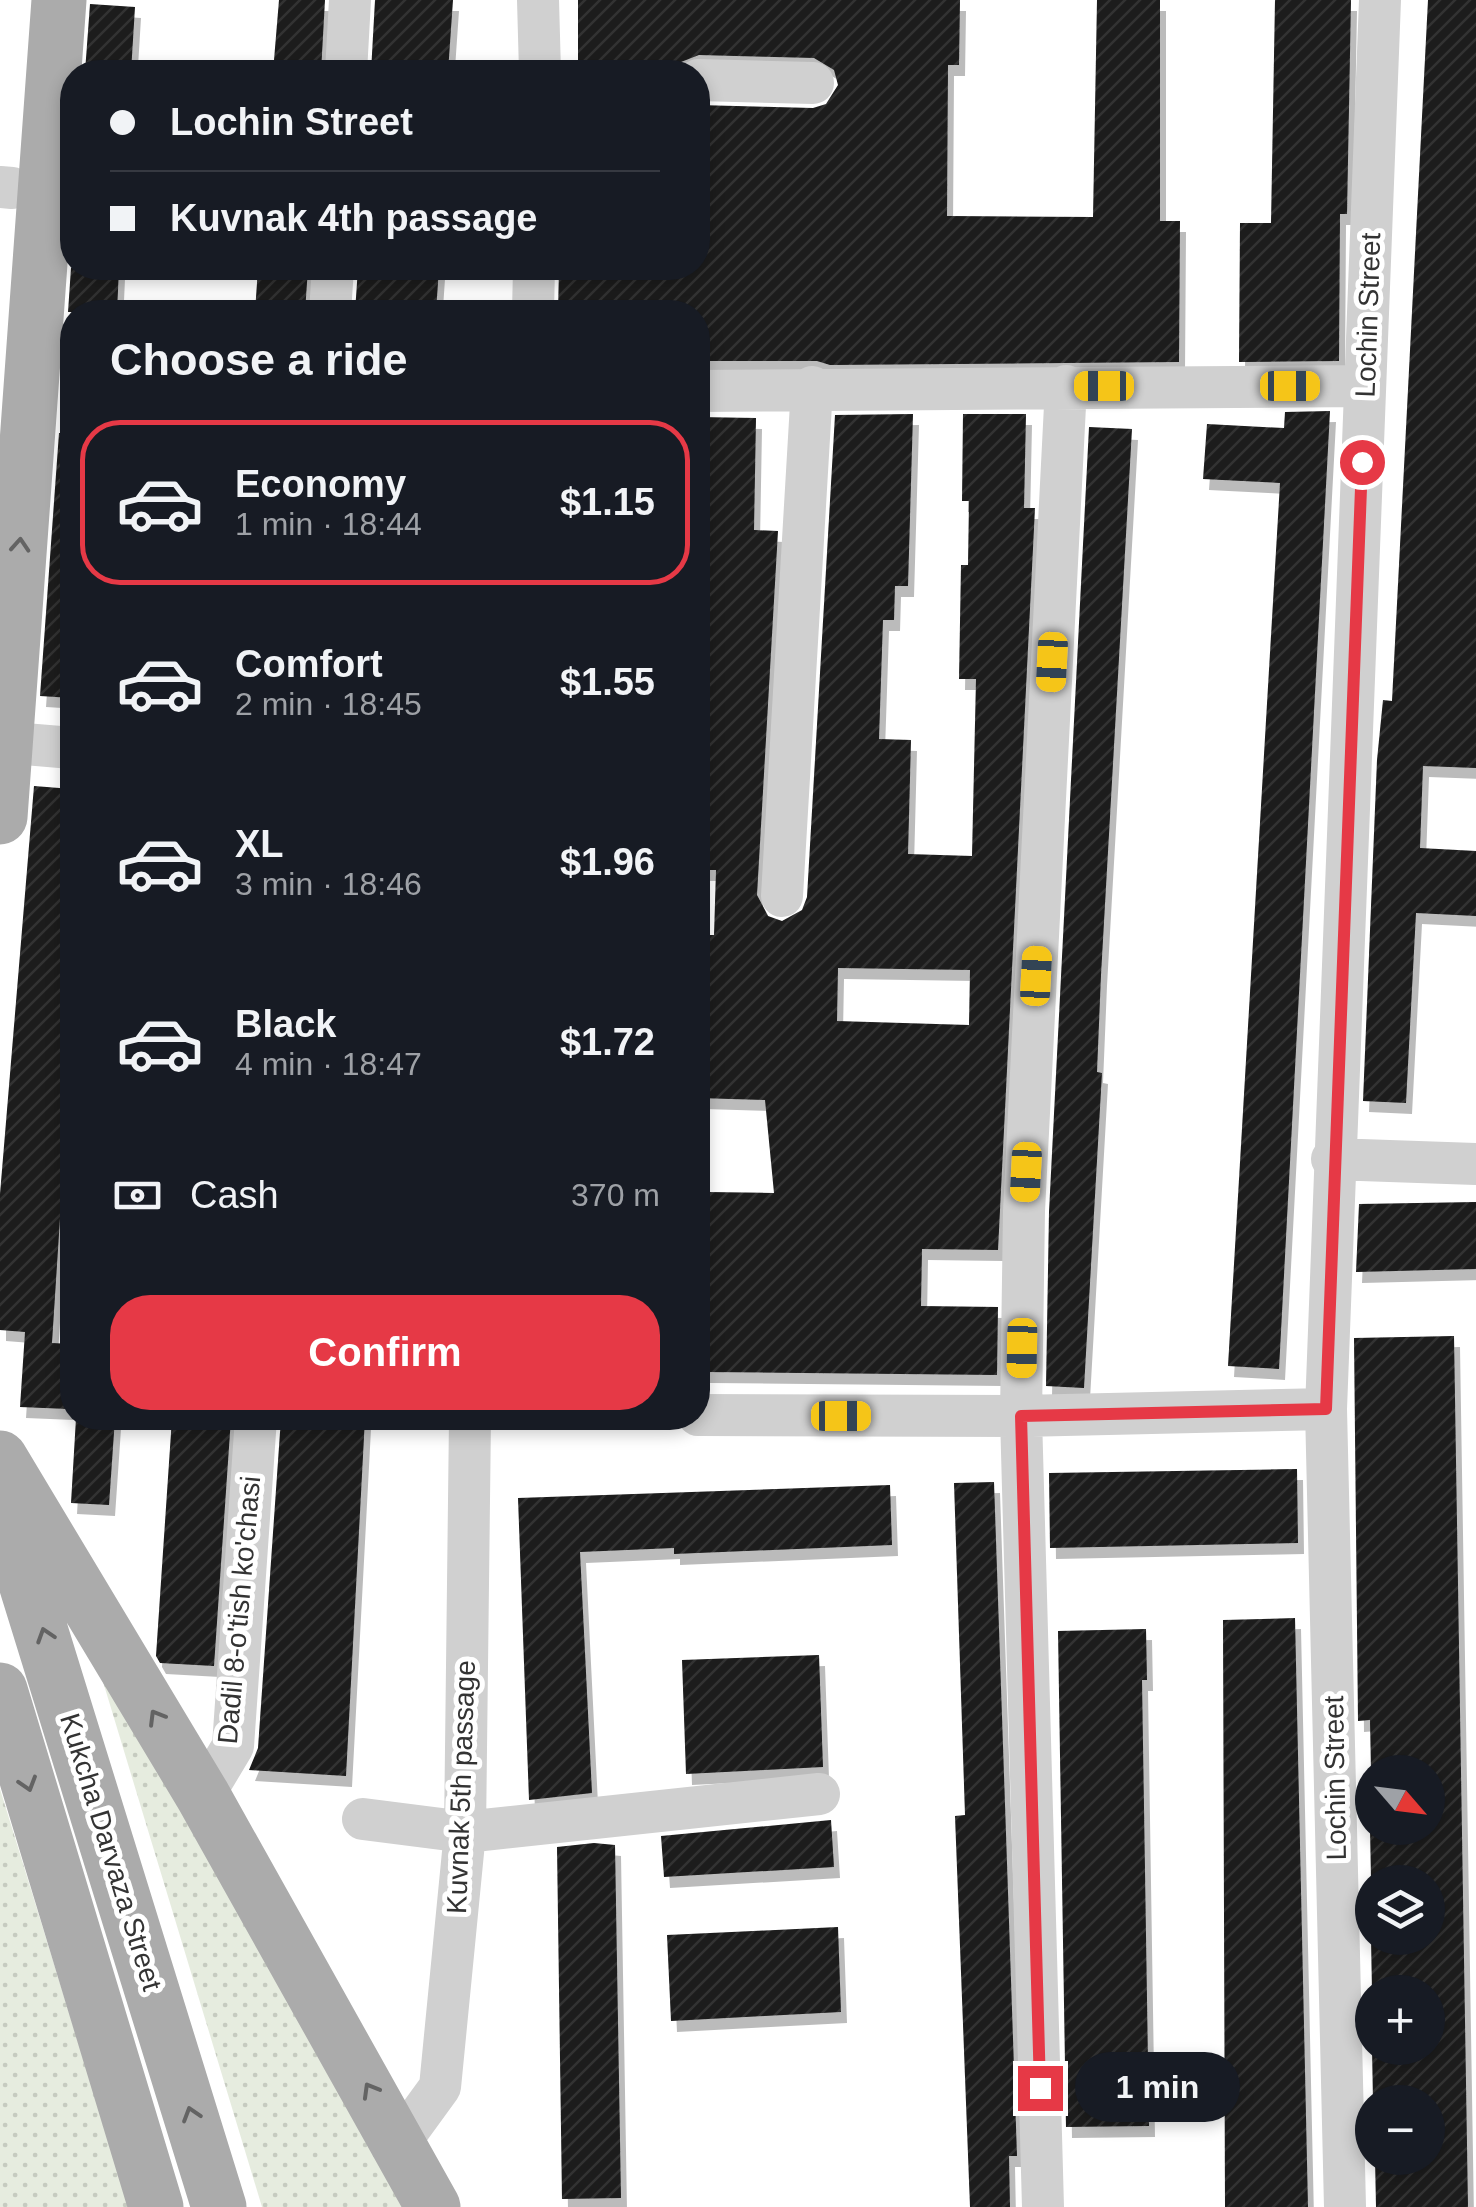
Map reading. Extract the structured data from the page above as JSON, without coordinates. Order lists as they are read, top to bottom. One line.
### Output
{"streets":{"main road":["Kukcha Darvaza Street"],"street":["Lochin Street","Dadil 8-o'tish ko'chasi","Kuvnak 5th passage"]},"north":"bottom right","page":{"banner":["Lochin Street","Kuvnak 4th passage"],"heading":"Choose a ride","list":[{"name":"Economy","note":"1 min · 18:44","value":"$1.15"},{"name":"Comfort","note":"2 min · 18:45","value":"$1.55"},{"name":"XL","note":"3 min · 18:46","value":"$1.96"},{"name":"Black","note":"4 min · 18:47","value":"$1.72"}],"pay":["Cash","370 m"],"buttons":"Confirm","map_buttons":["+","−"],"bubble":"1 min"}}
